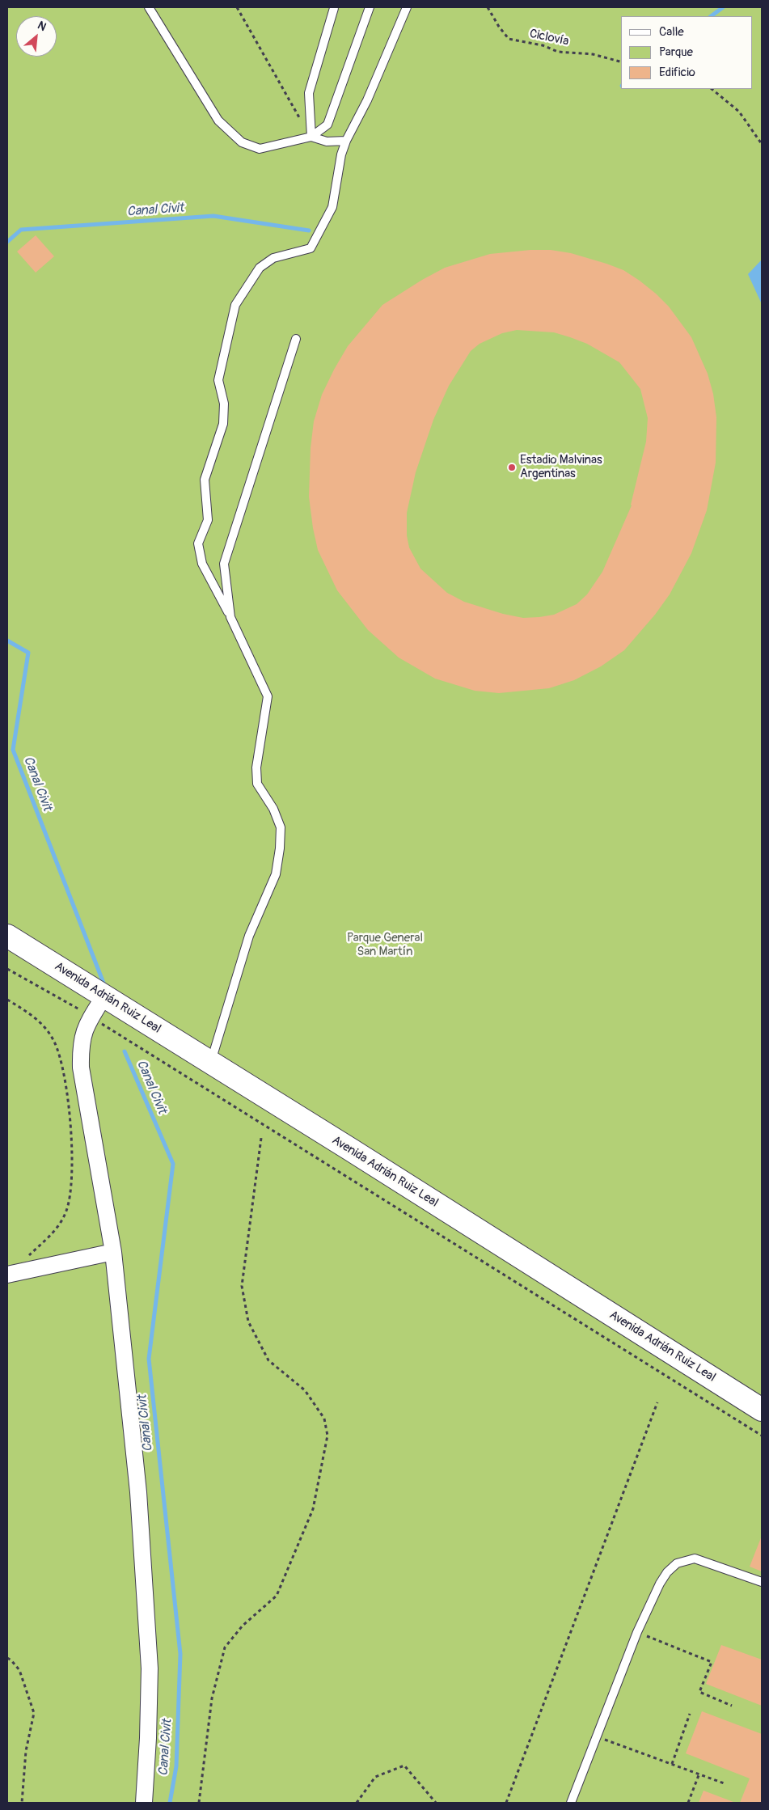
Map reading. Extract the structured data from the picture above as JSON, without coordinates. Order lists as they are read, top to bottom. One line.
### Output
{"streets":{"street":["Avenida Adrián Ruiz Leal"],"path":["Ciclovía"]},"water":["Canal Civit"],"parks":["Parque General San Martín"],"places":["Estadio Malvinas Argentinas"],"legend":["Calle","Parque","Edificio"],"north":"top right"}
